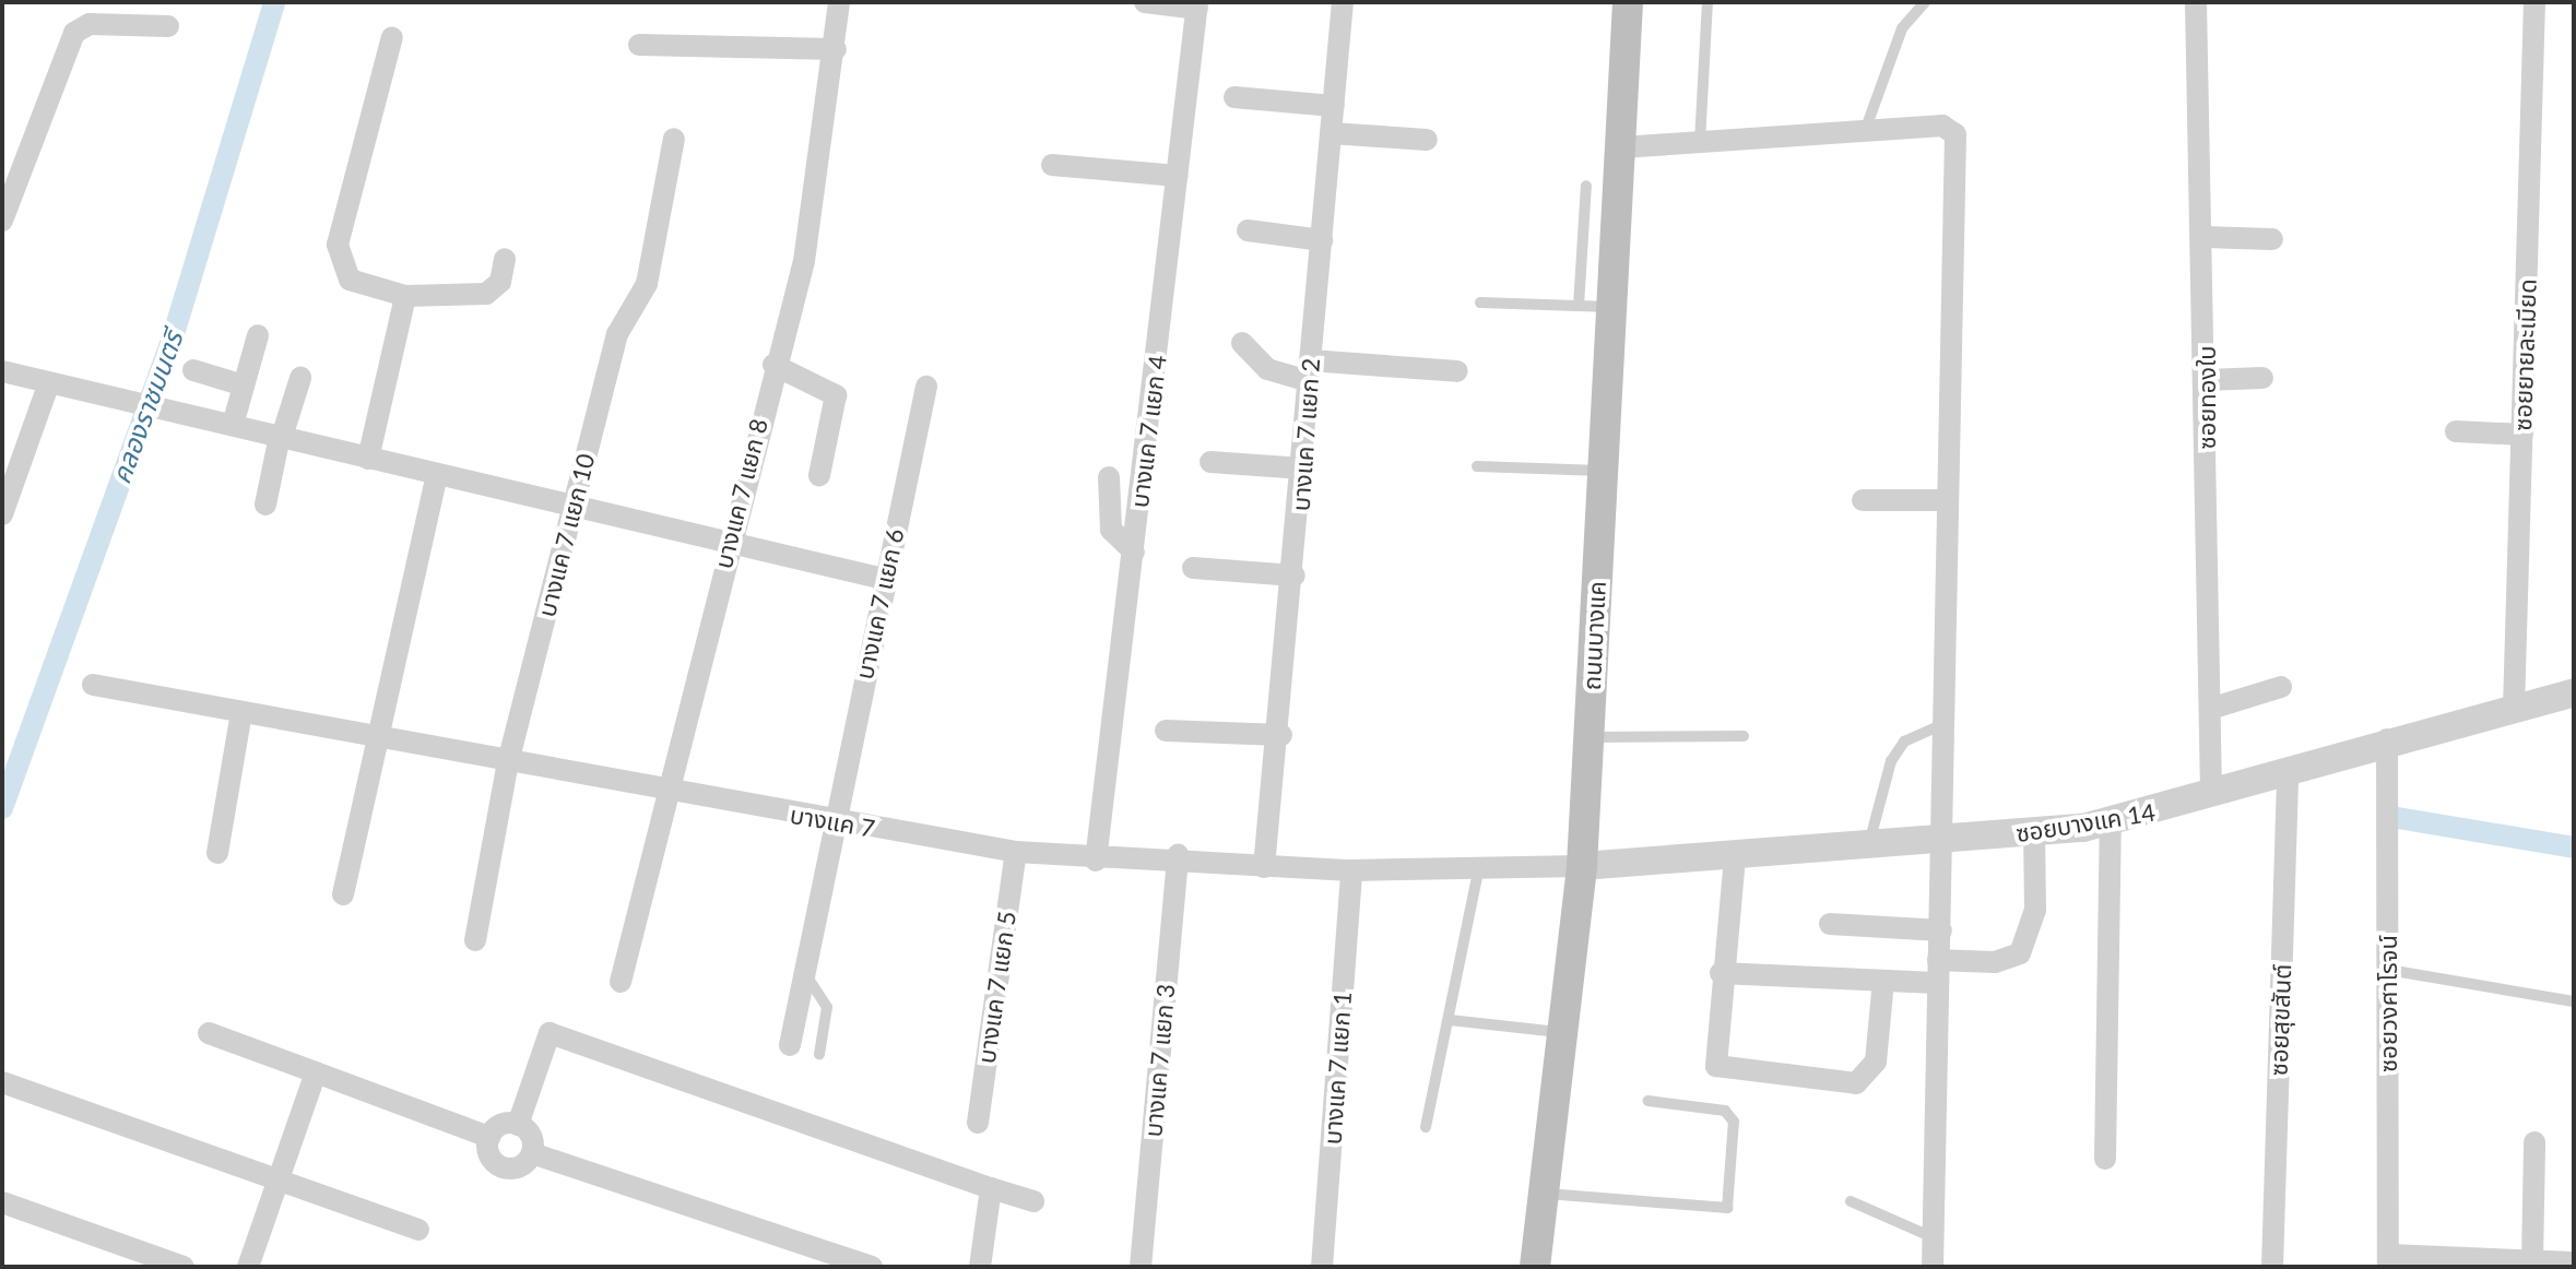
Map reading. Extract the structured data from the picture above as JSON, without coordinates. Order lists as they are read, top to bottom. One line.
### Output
{"streets":{"main road":["ถนนบางแค"],"street":["ซอยยายละเมียด","ซอยทองใบ","บางแค 7 แยก 4","บางแค 7 แยก 2","บางแค 7 แยก 8","บางแค 7 แยก 10","บางแค 7 แยก 6","บางแค 7","ซอยบางแค 14","บางแค 7 แยก 5","ซอยวงศาโรจน์","ซอยสุขสันต์","บางแค 7 แยก 3","บางแค 7 แยก 1"]},"crossings":[["ซอยยายละเมียด","ซอยบางแค 14"],["ซอยทองใบ","ซอยบางแค 14"],["บางแค 7 แยก 4","บางแค 7"],["บางแค 7 แยก 2","บางแค 7"],["บางแค 7 แยก 8","บางแค 7"],["บางแค 7 แยก 10","บางแค 7"],["บางแค 7 แยก 6","บางแค 7"],["ถนนบางแค","บางแค 7"],["ถนนบางแค","ซอยบางแค 14"],["บางแค 7","ซอยบางแค 14"],["บางแค 7","บางแค 7 แยก 5"],["บางแค 7","บางแค 7 แยก 3"],["บางแค 7","บางแค 7 แยก 1"],["ซอยบางแค 14","ซอยวงศาโรจน์"],["ซอยบางแค 14","ซอยสุขสันต์"]],"water":["คลองราชมนตรี"]}
